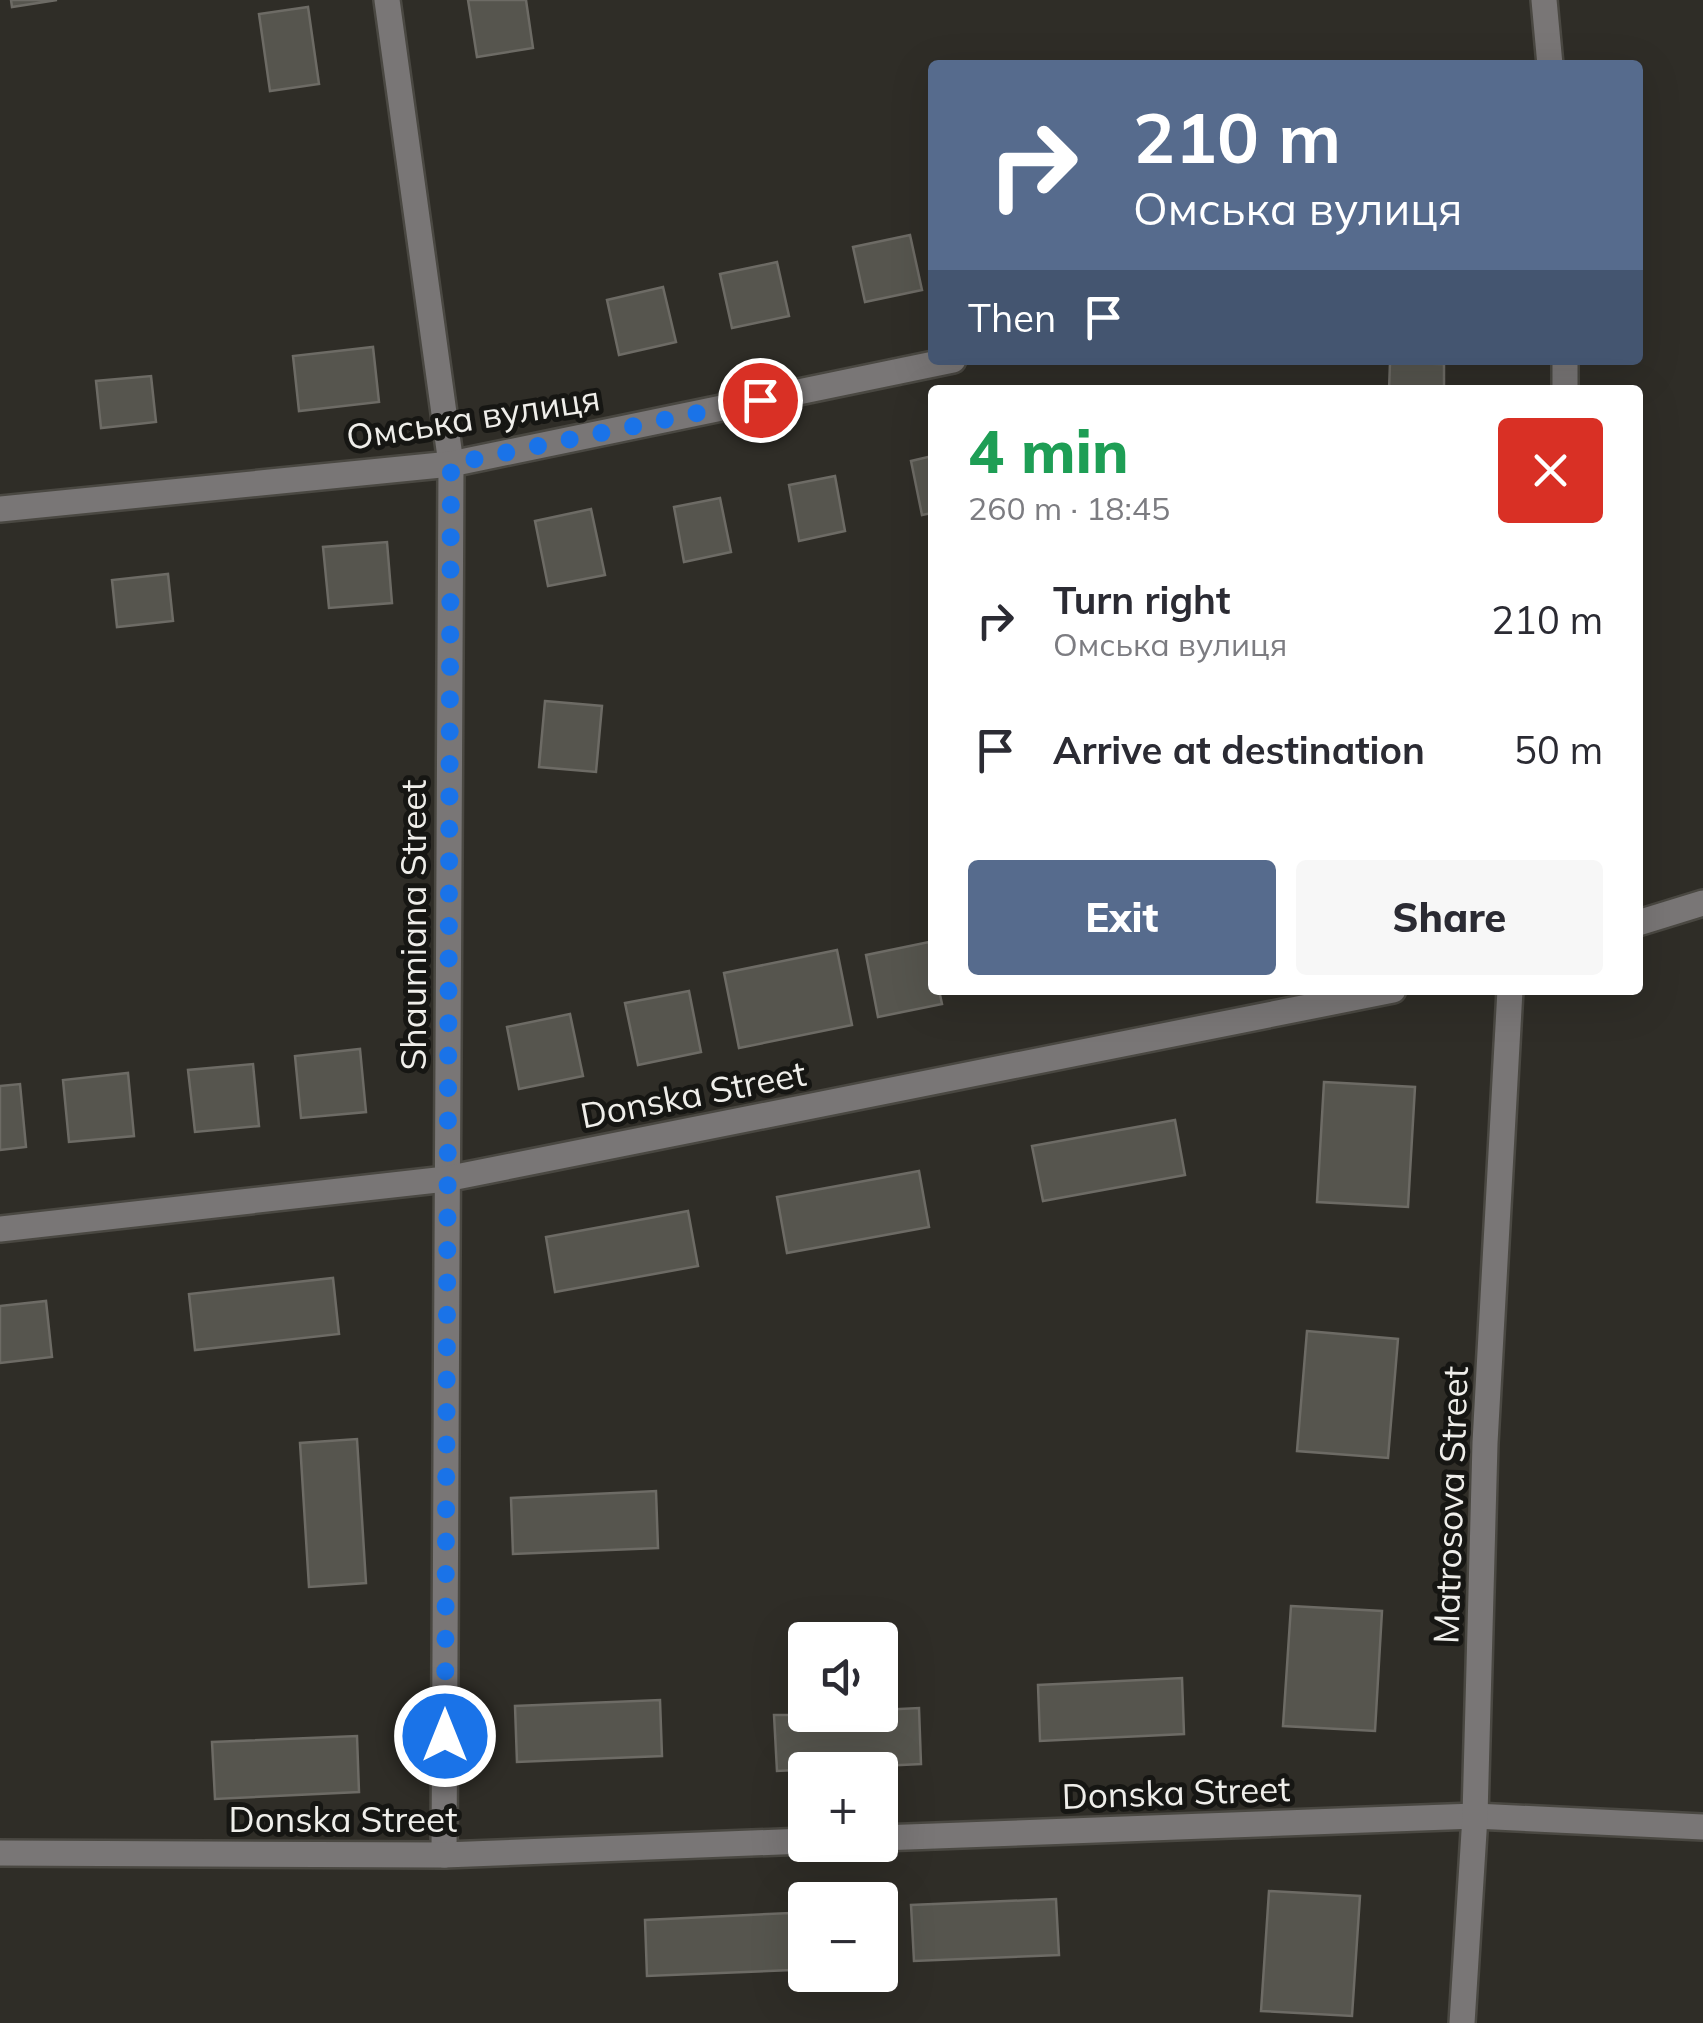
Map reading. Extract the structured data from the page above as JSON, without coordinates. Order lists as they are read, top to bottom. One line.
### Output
{"streets":{"street":["Омська вулиця","Shaumiana Street","Donska Street","Matrosova Street"]},"crossings":[["Омська вулиця","Shaumiana Street"],["Shaumiana Street","Donska Street"],["Donska Street","Matrosova Street"]],"page":{"turn":["210 m","Омська вулиця"],"then":"Then","heading":["4 min","260 m · 18:45"],"list":[{"name":"Turn right","note":"Омська вулиця","value":"210 m"},{"name":"Arrive at destination","value":"50 m"}],"buttons":["Exit","Share"],"map_buttons":["+","−"]}}
